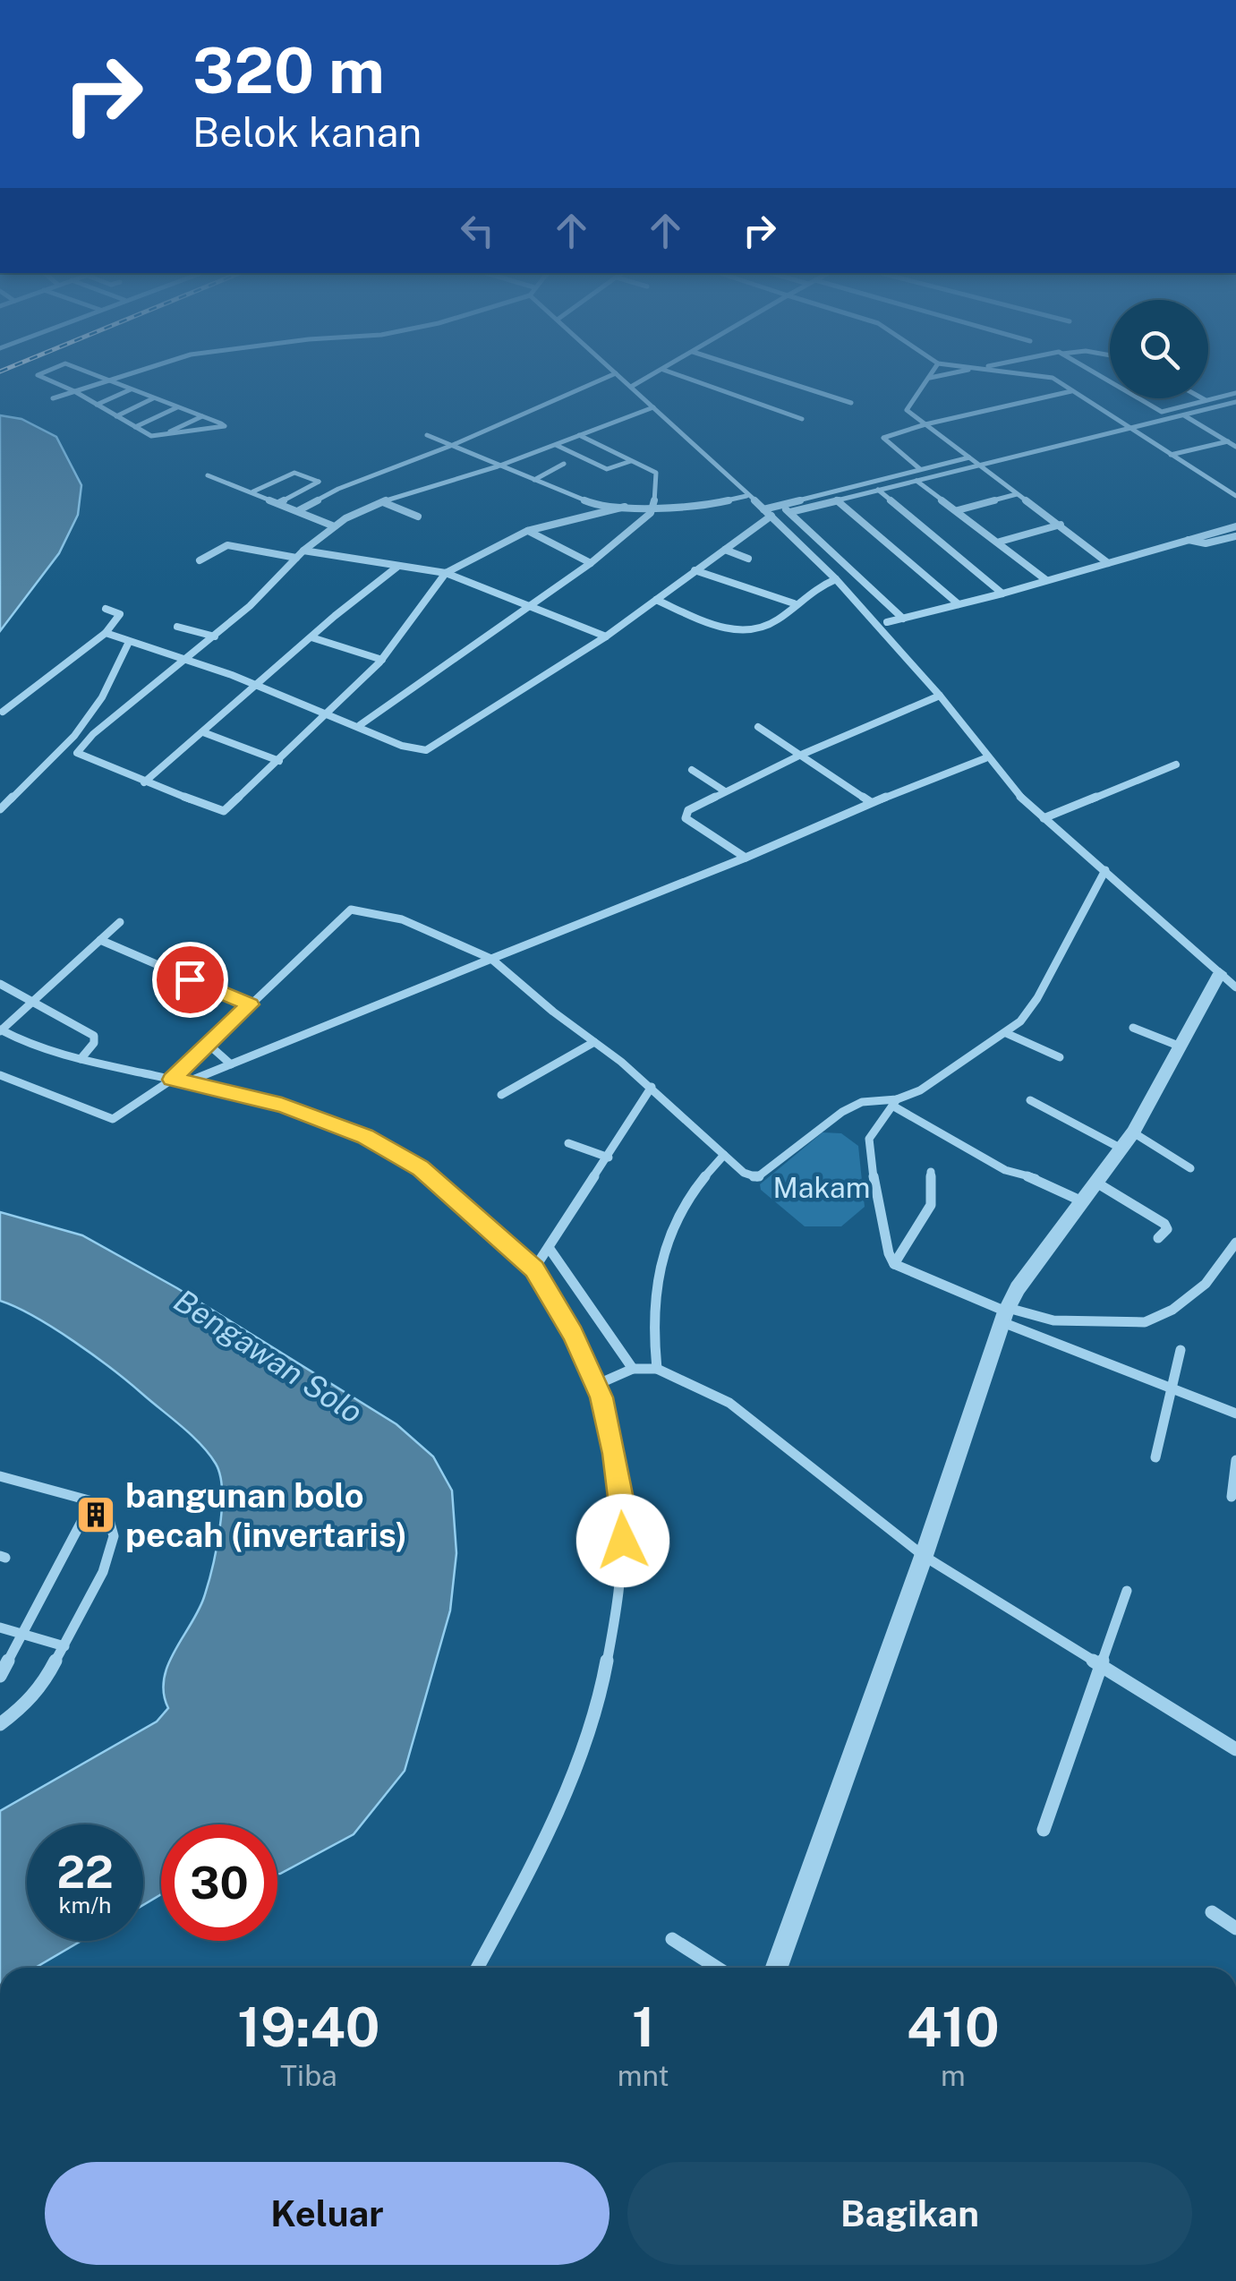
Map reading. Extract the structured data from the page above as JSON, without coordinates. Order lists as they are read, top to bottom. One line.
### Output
{"water":["Bengawan Solo"],"parks":["Makam"],"places":{"building":["bangunan bolo pecah (invertaris)"]},"page":{"turn":["320 m","Belok kanan"],"speed":"22 km/h","limit":"30","eta":["19:40","Tiba","1","mnt","410","m"],"buttons":["Keluar","Bagikan"]}}
